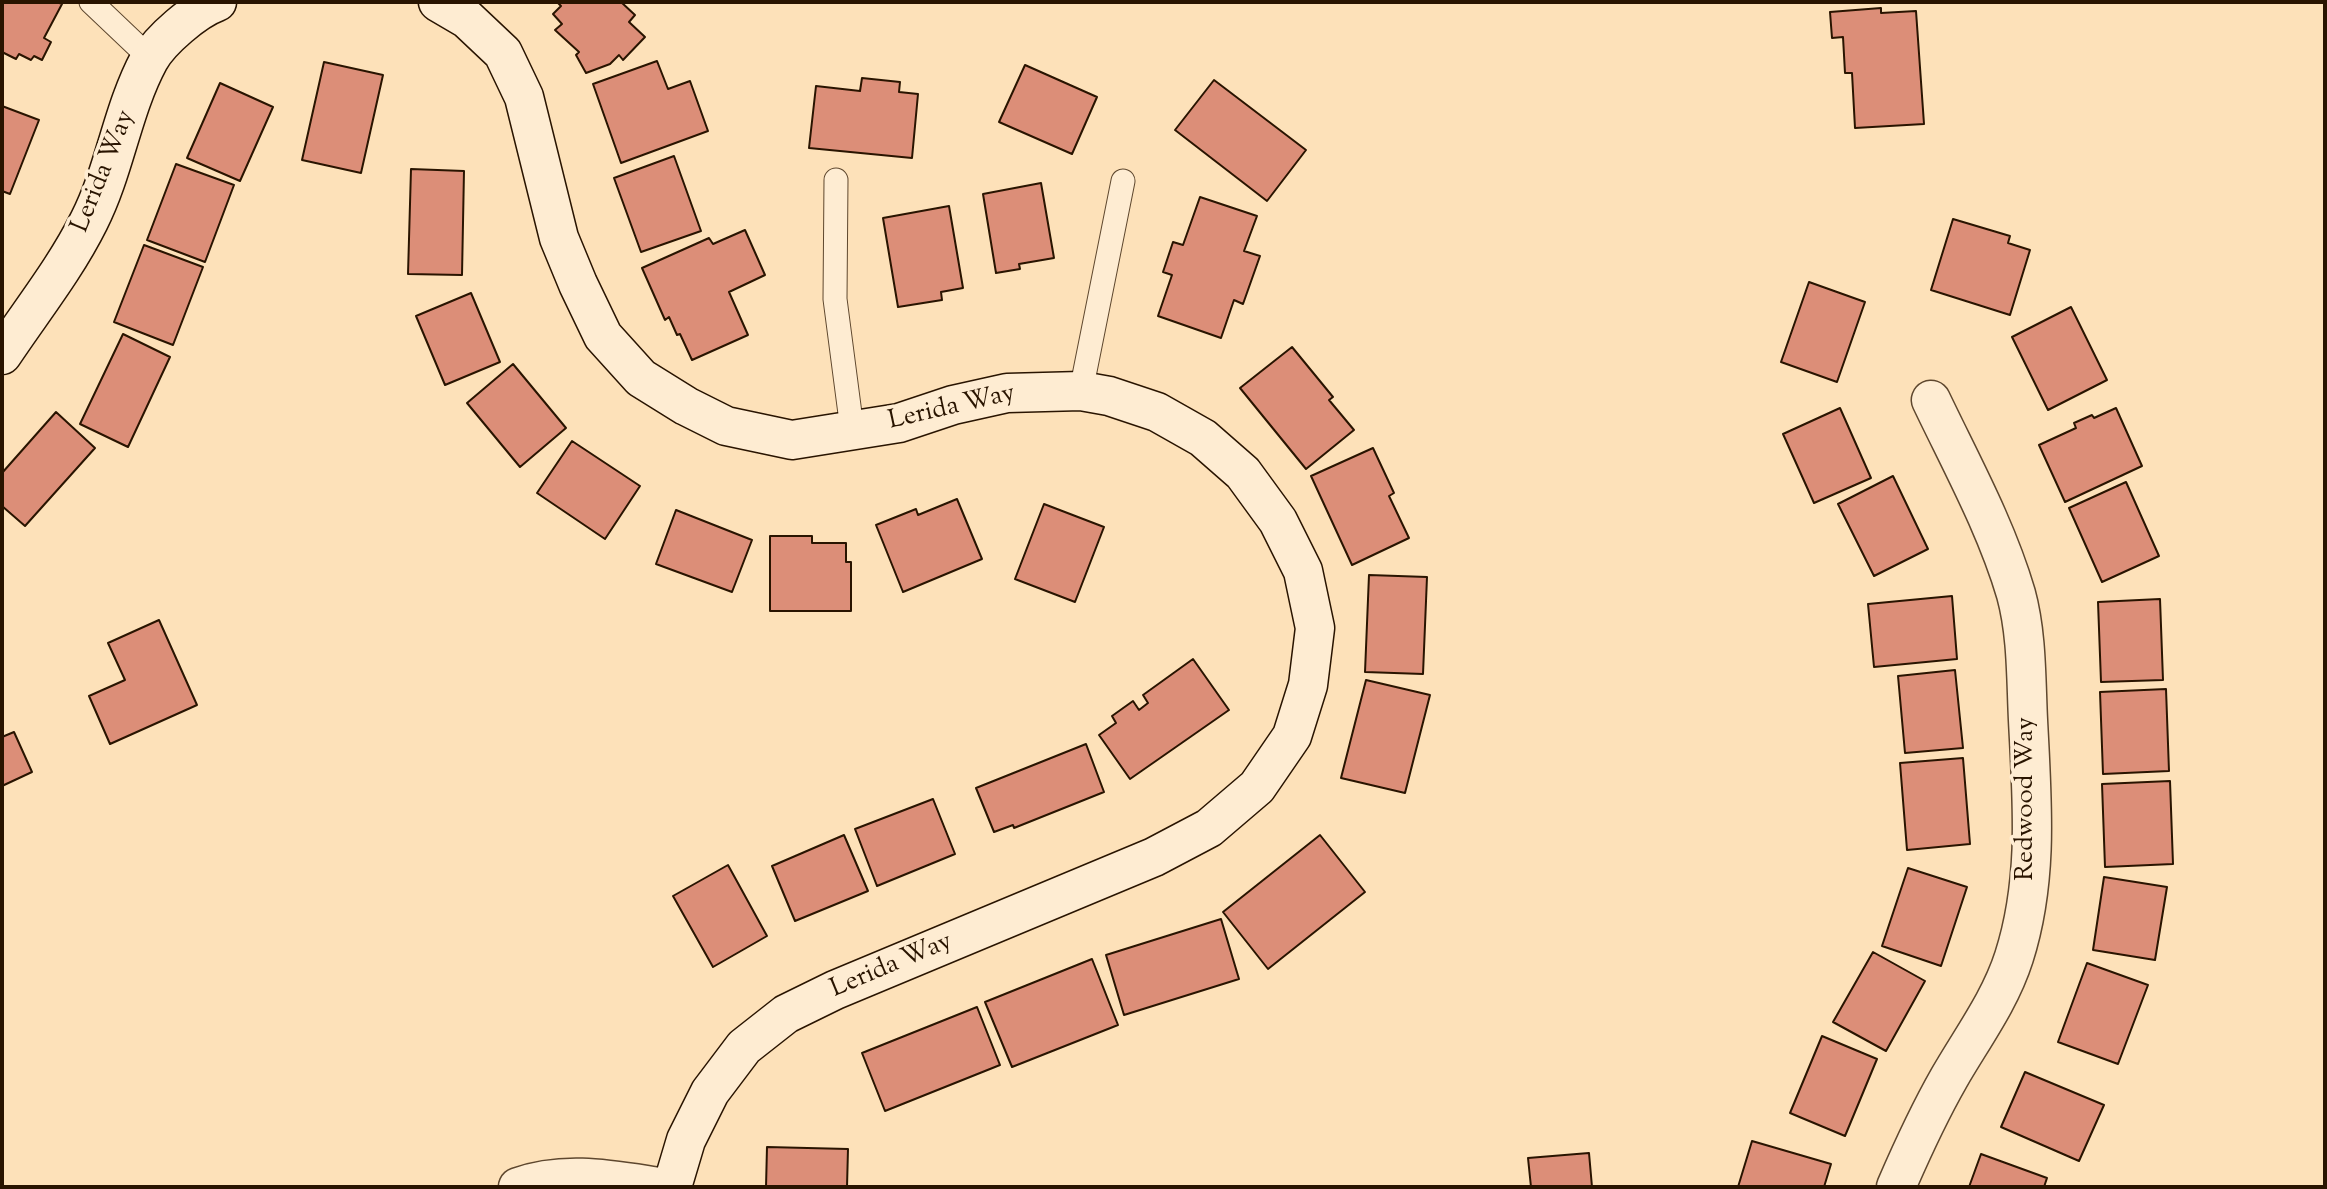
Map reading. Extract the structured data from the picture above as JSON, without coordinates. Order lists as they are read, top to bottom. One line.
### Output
{"streets":{"street":["Lerida Way","Redwood Way"]}}
